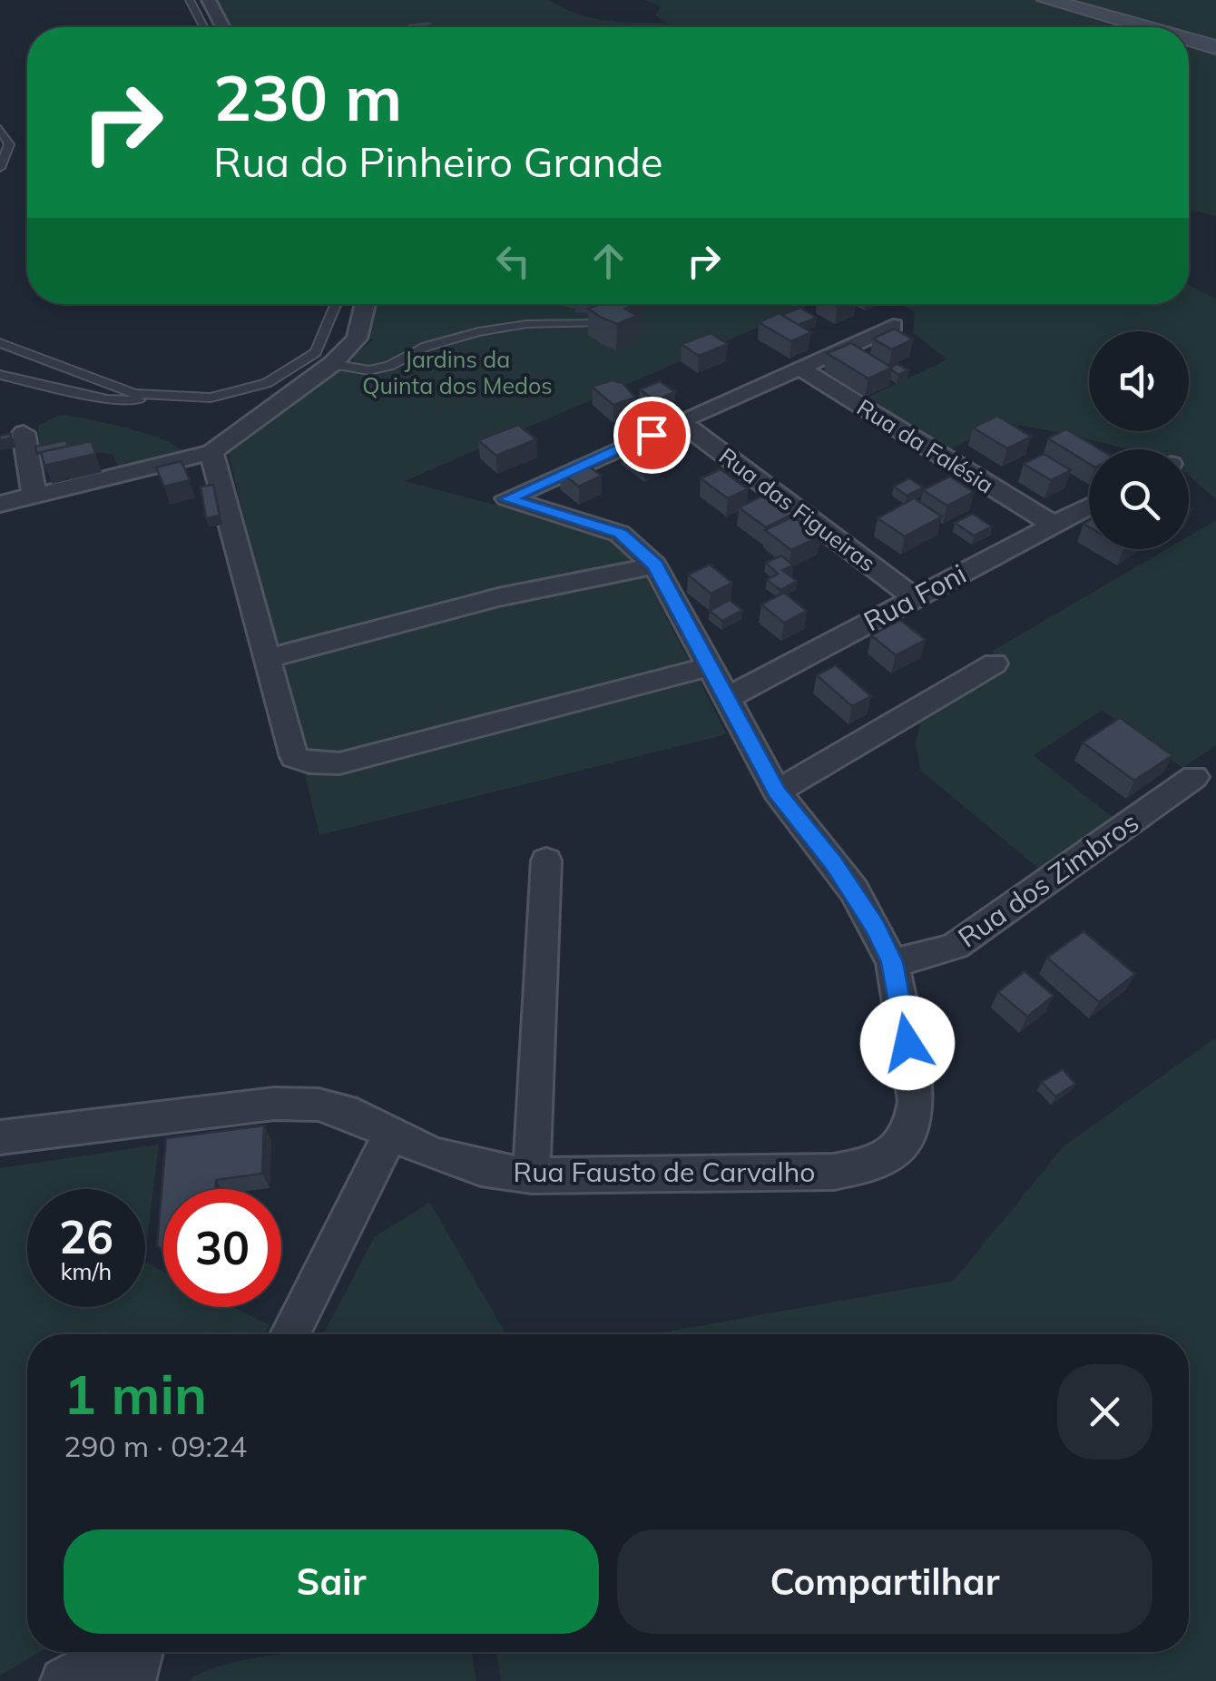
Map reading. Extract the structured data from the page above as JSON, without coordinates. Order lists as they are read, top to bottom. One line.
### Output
{"streets":{"street":["Rua da Falésia","Rua das Figueiras","Rua Foni","Rua dos Zimbros","Rua Fausto de Carvalho"]},"crossings":[["Rua da Falésia","Rua Foni"],["Rua das Figueiras","Rua Foni"],["Rua das Figueiras","Rua Fausto de Carvalho"],["Rua Foni","Rua Fausto de Carvalho"],["Rua dos Zimbros","Rua Fausto de Carvalho"]],"parks":["Jardins da Quinta dos Medos"],"page":{"turn":["230 m","Rua do Pinheiro Grande"],"speed":"26 km/h","limit":"30","heading":["1 min","290 m · 09:24"],"buttons":["Sair","Compartilhar"]}}
